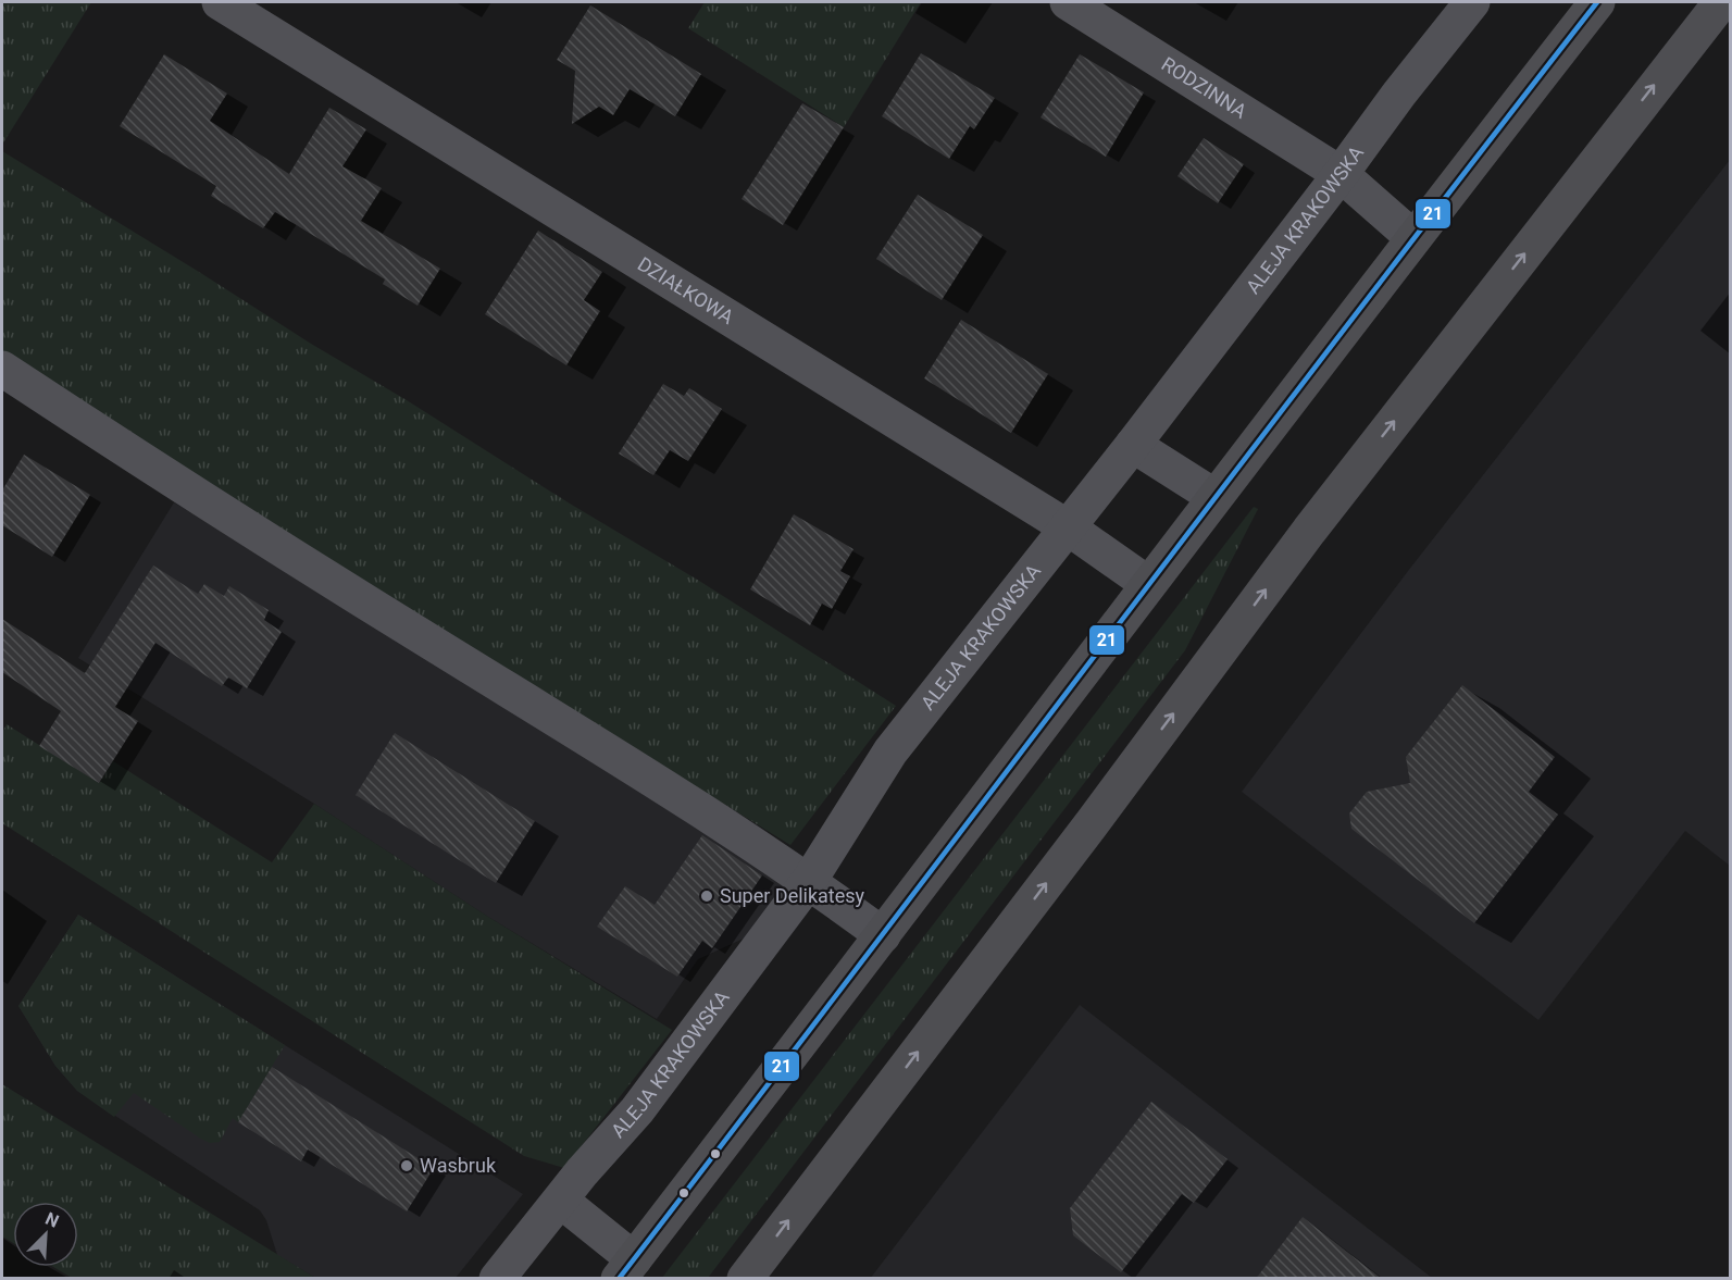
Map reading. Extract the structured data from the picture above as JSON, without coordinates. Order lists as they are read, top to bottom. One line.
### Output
{"streets":{"street":["RODZINNA","ALEJA KRAKOWSKA","DZIAŁKOWA"]},"crossings":[["RODZINNA","ALEJA KRAKOWSKA"],["ALEJA KRAKOWSKA","DZIAŁKOWA"]],"places":["Super Delikatesy","Wasbruk"],"lines":["transit line 21"],"north":"top right"}
